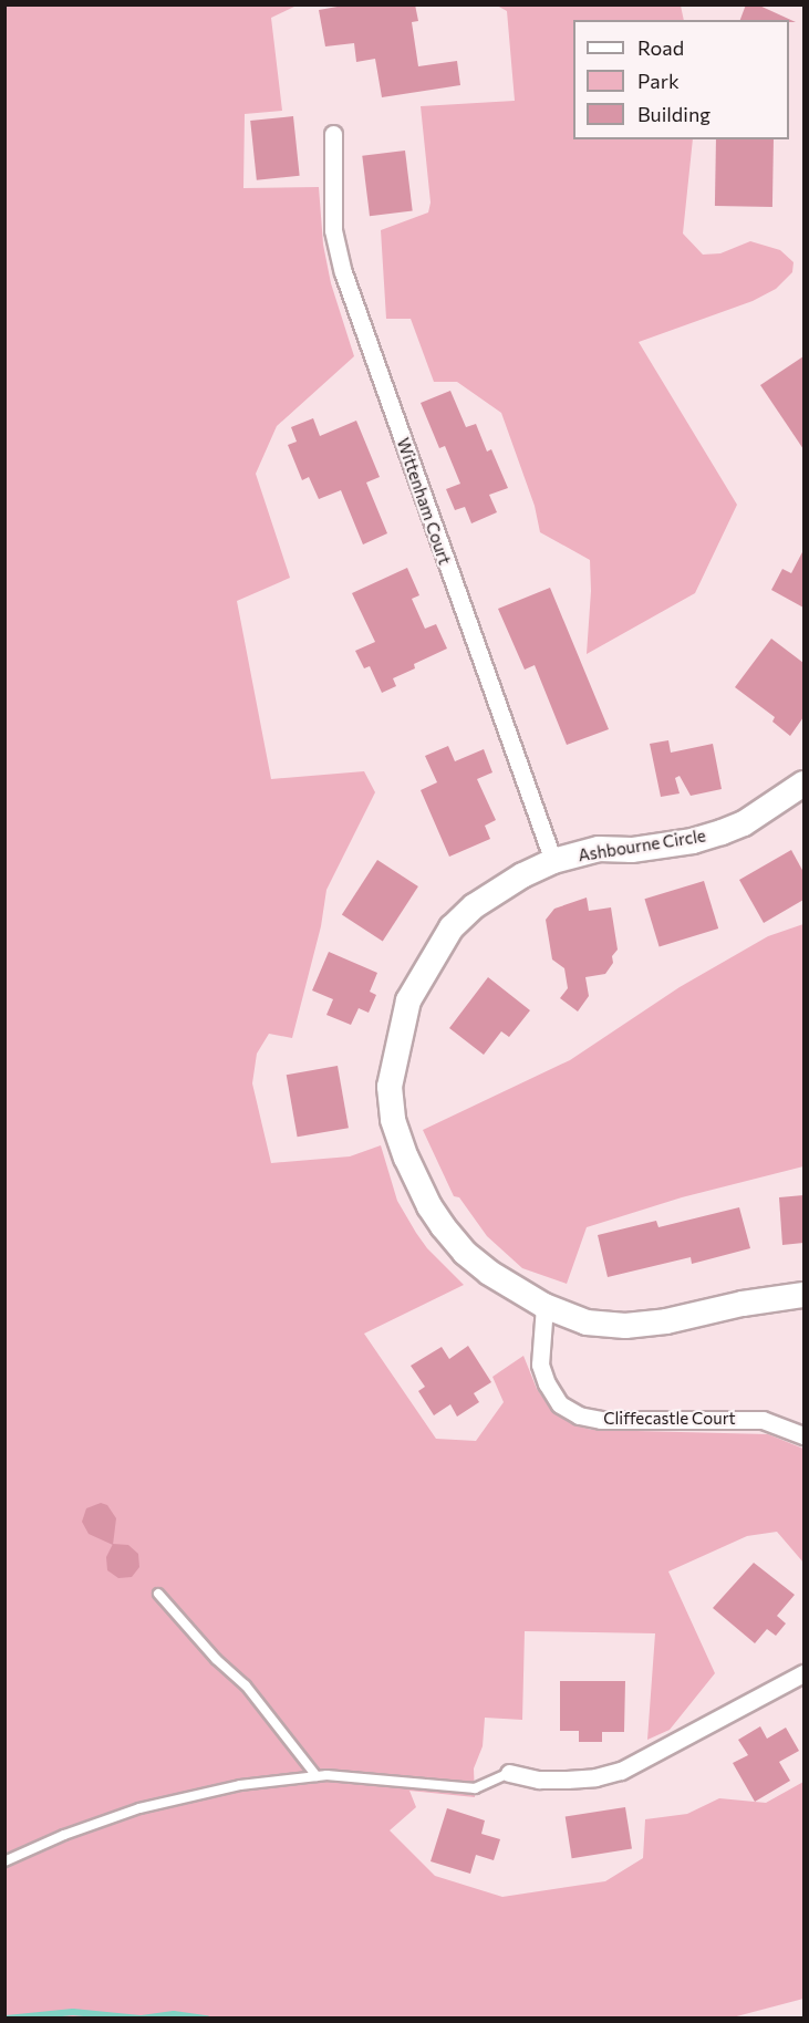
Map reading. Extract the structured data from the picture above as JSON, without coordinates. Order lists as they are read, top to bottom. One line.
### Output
{"streets":{"street":["Wittenham Court","Ashbourne Circle","Cliffecastle Court"]},"crossings":[["Wittenham Court","Ashbourne Circle"],["Ashbourne Circle","Cliffecastle Court"]],"legend":["Road","Park","Building"]}
